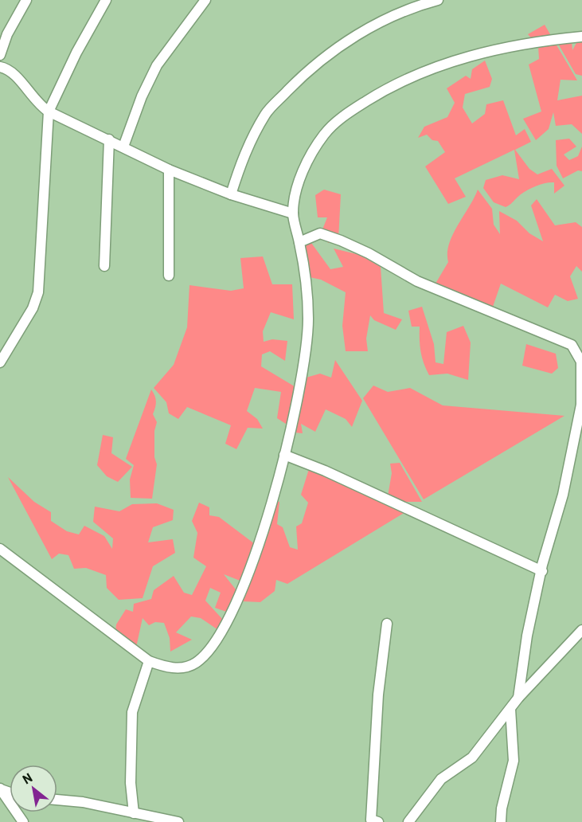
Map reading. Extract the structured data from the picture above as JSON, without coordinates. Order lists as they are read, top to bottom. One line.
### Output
{"north":"top left"}
